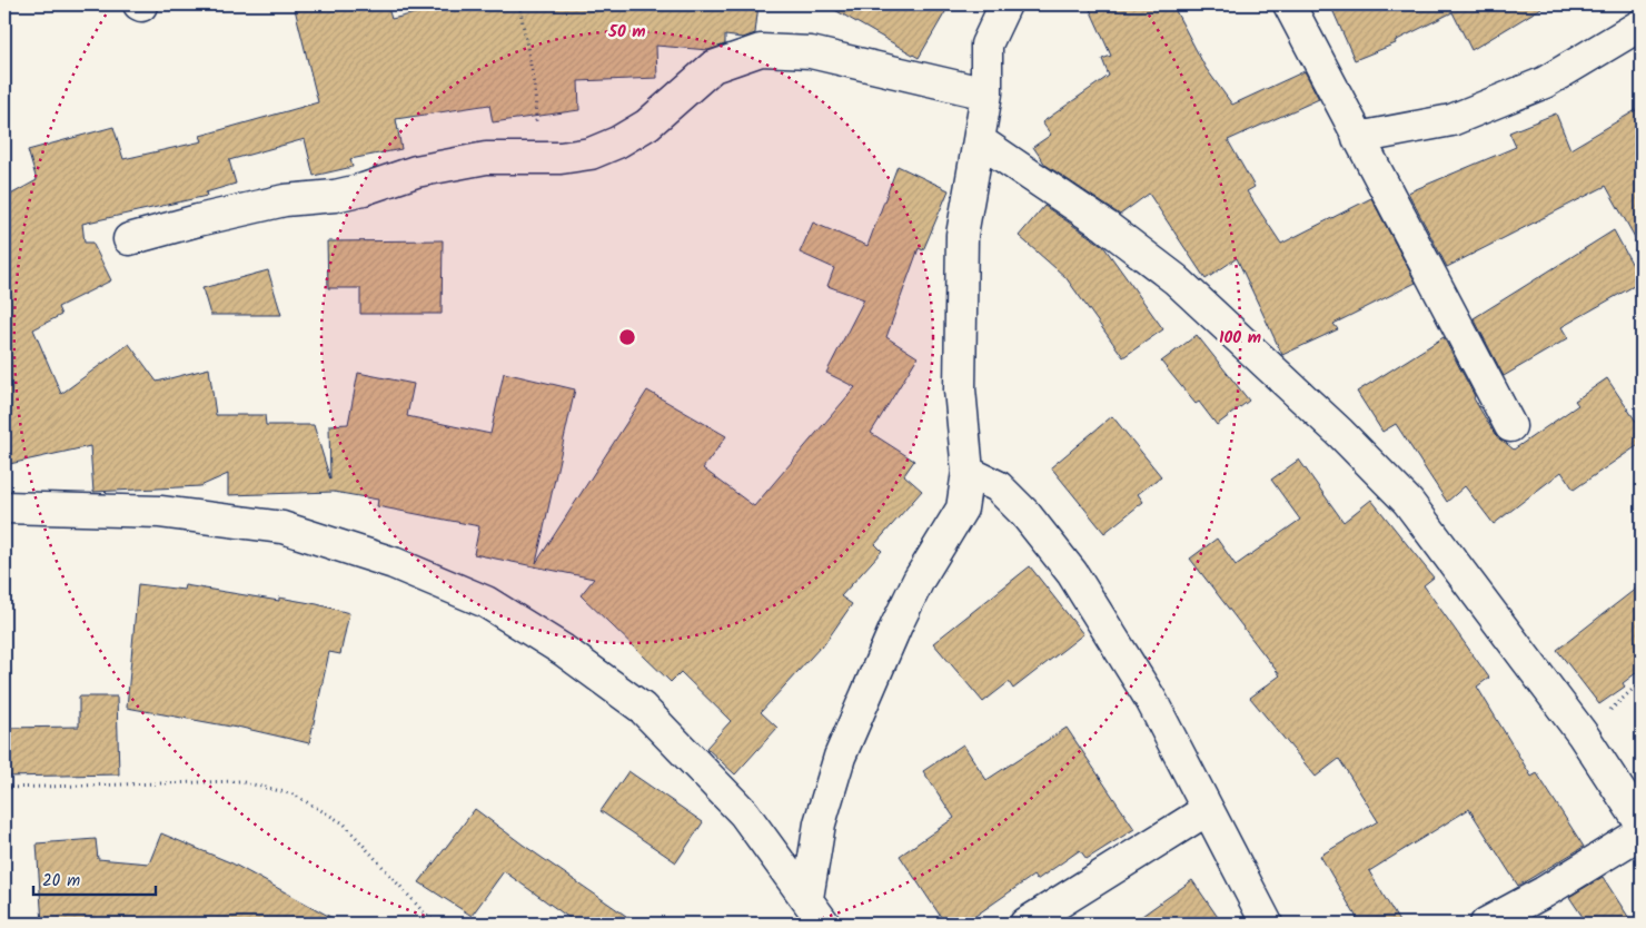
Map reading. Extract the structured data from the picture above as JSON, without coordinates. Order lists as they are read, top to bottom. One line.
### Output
{"scale_bar":"20 m","rings":["50 m","100 m"]}
